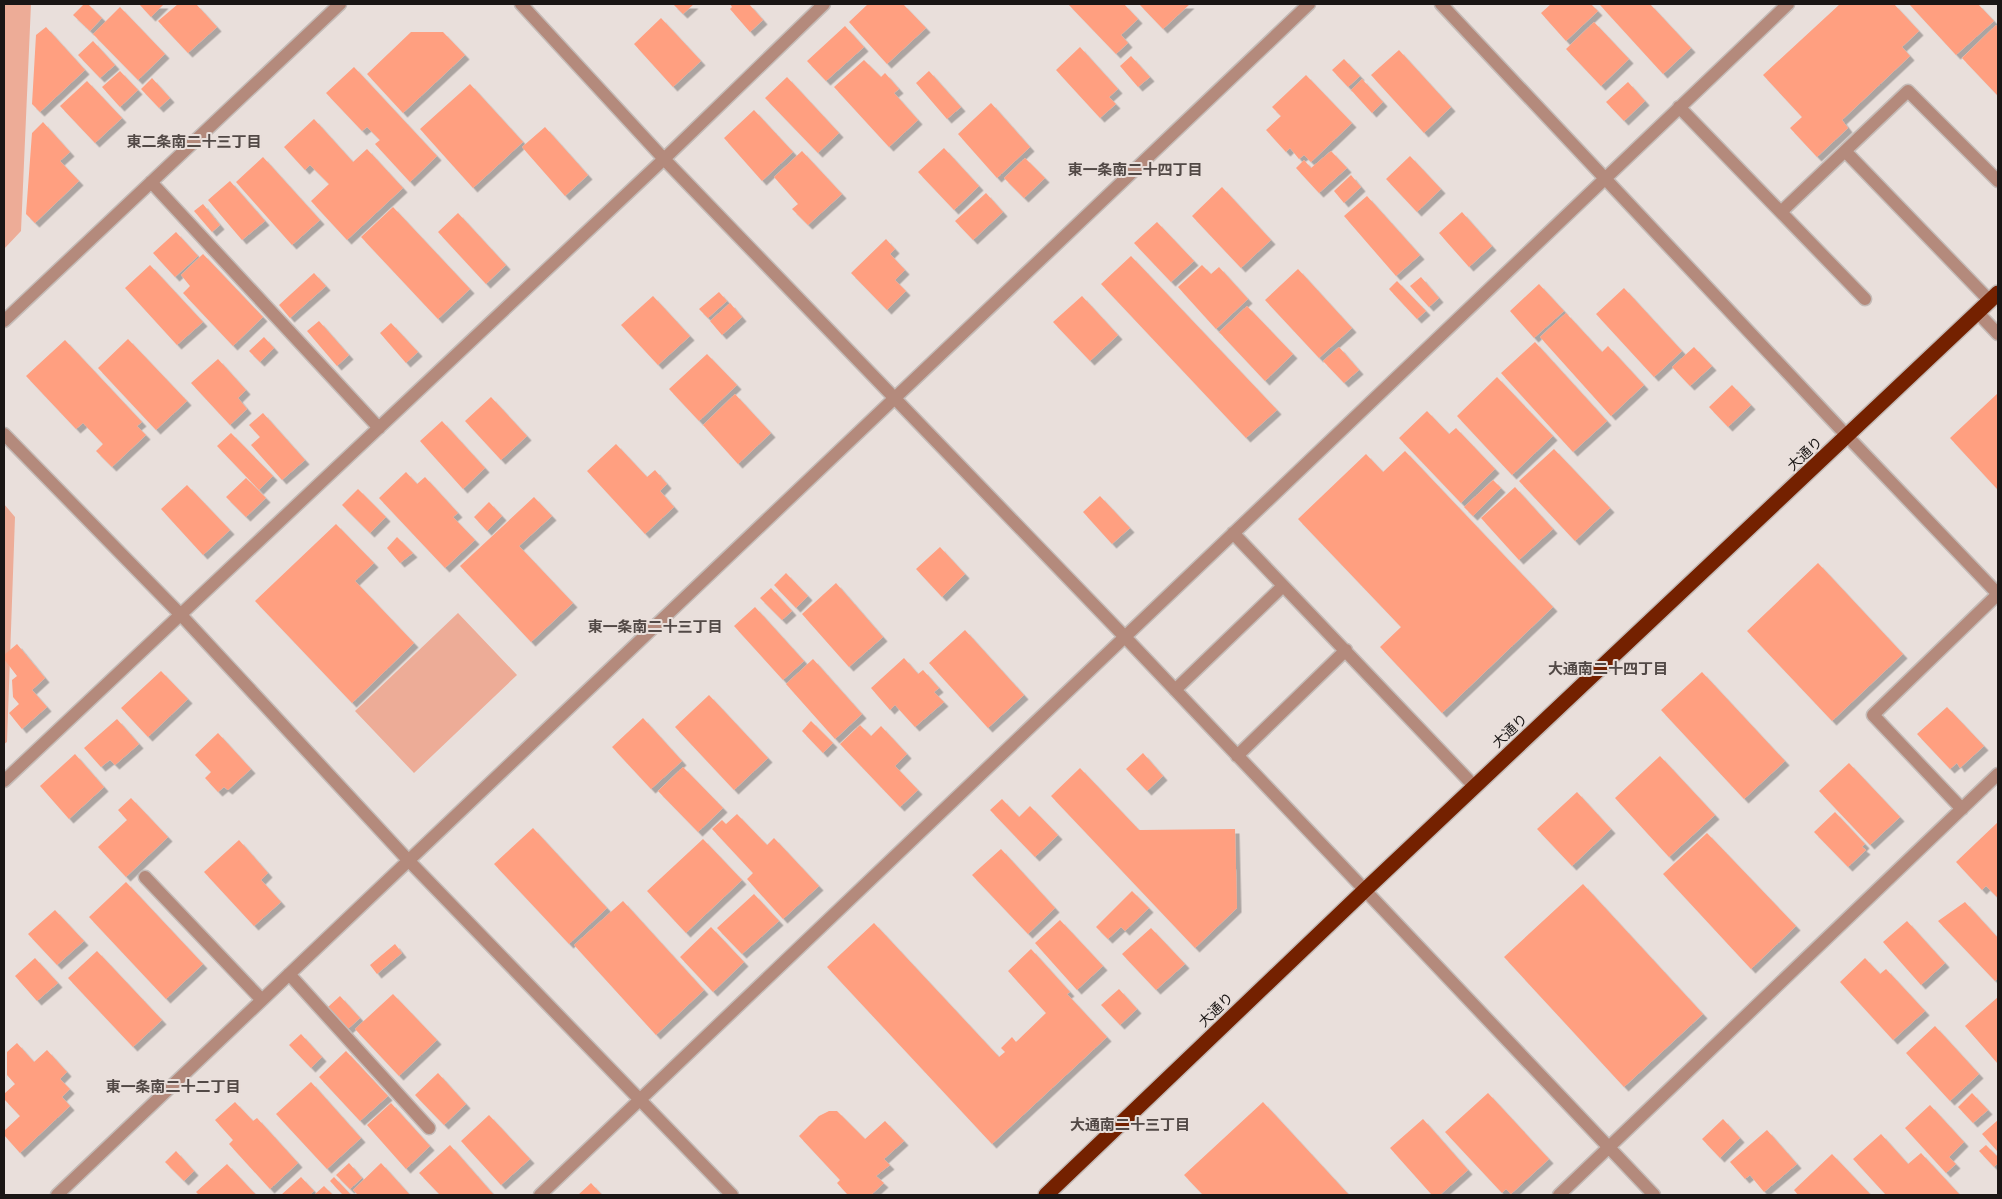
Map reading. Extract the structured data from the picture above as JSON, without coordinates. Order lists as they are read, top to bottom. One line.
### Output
{"streets":{"highway":["大通り"]},"districts":["東二条南二十三丁目","東一条南二十四丁目","東一条南二十三丁目","大通南二十四丁目","東一条南二十二丁目","大通南二十三丁目"]}
